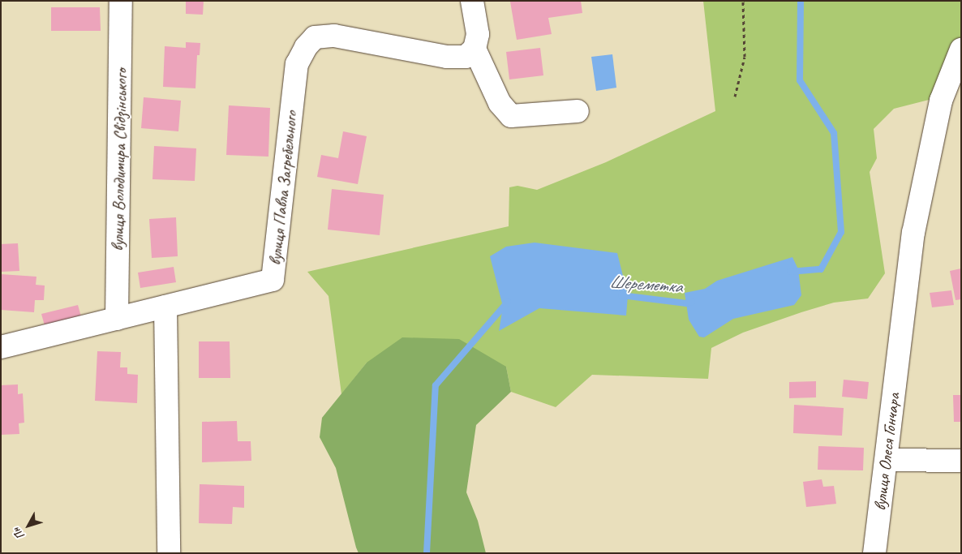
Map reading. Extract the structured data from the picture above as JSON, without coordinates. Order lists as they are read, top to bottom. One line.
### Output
{"streets":{"street":["вулиця Володимира Свідзінського","вулиця Павла Загребельного","вулиця Олеся Гончара"]},"crossings":[["вулиця Володимира Свідзінського","вулиця Павла Загребельного"]],"water":["Шереметка"],"north":"bottom left"}
